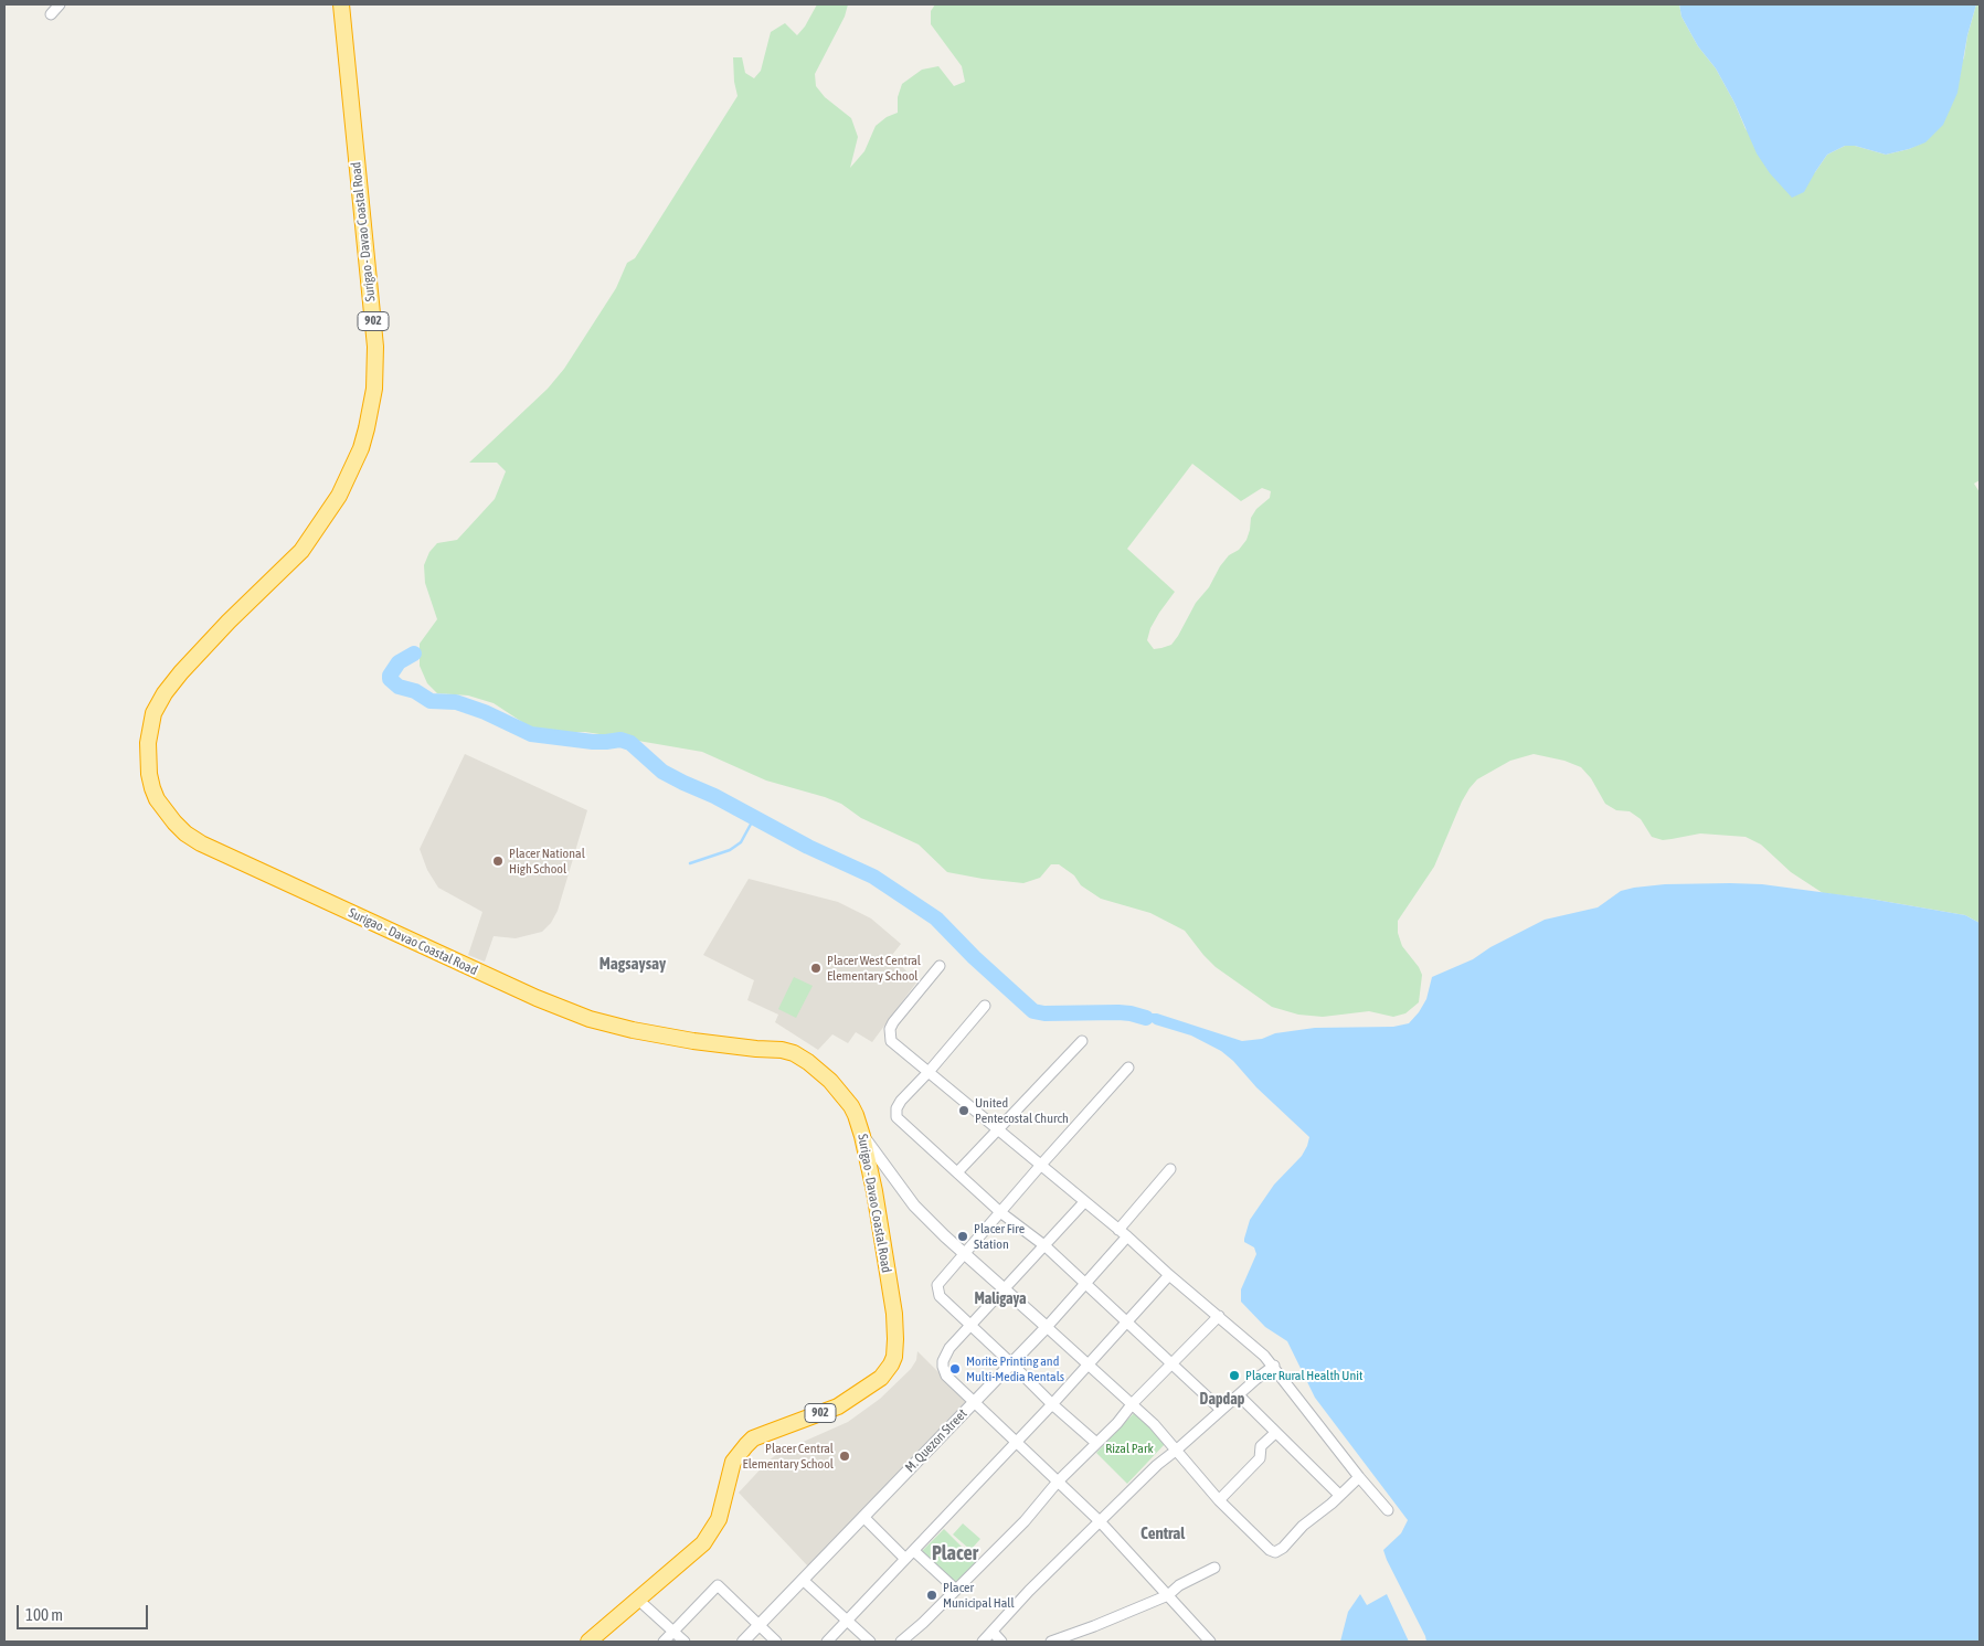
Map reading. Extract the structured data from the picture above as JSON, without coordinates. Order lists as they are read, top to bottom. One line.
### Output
{"streets":{"highway":["Surigao - Davao Coastal Road","902"],"street":["M. Quezon Street"]},"districts":["Magsaysay","Maligaya","Dapdap","Central","Placer"],"parks":["Rizal Park"],"places":["Placer National High School","Placer West Central Elementary School","United Pentecostal Church","Placer Fire Station","Morite Printing and Multi-Media Rentals","Placer Rural Health Unit","Placer Central Elementary School","Placer Municipal Hall"],"scale_bar":"100 m"}
